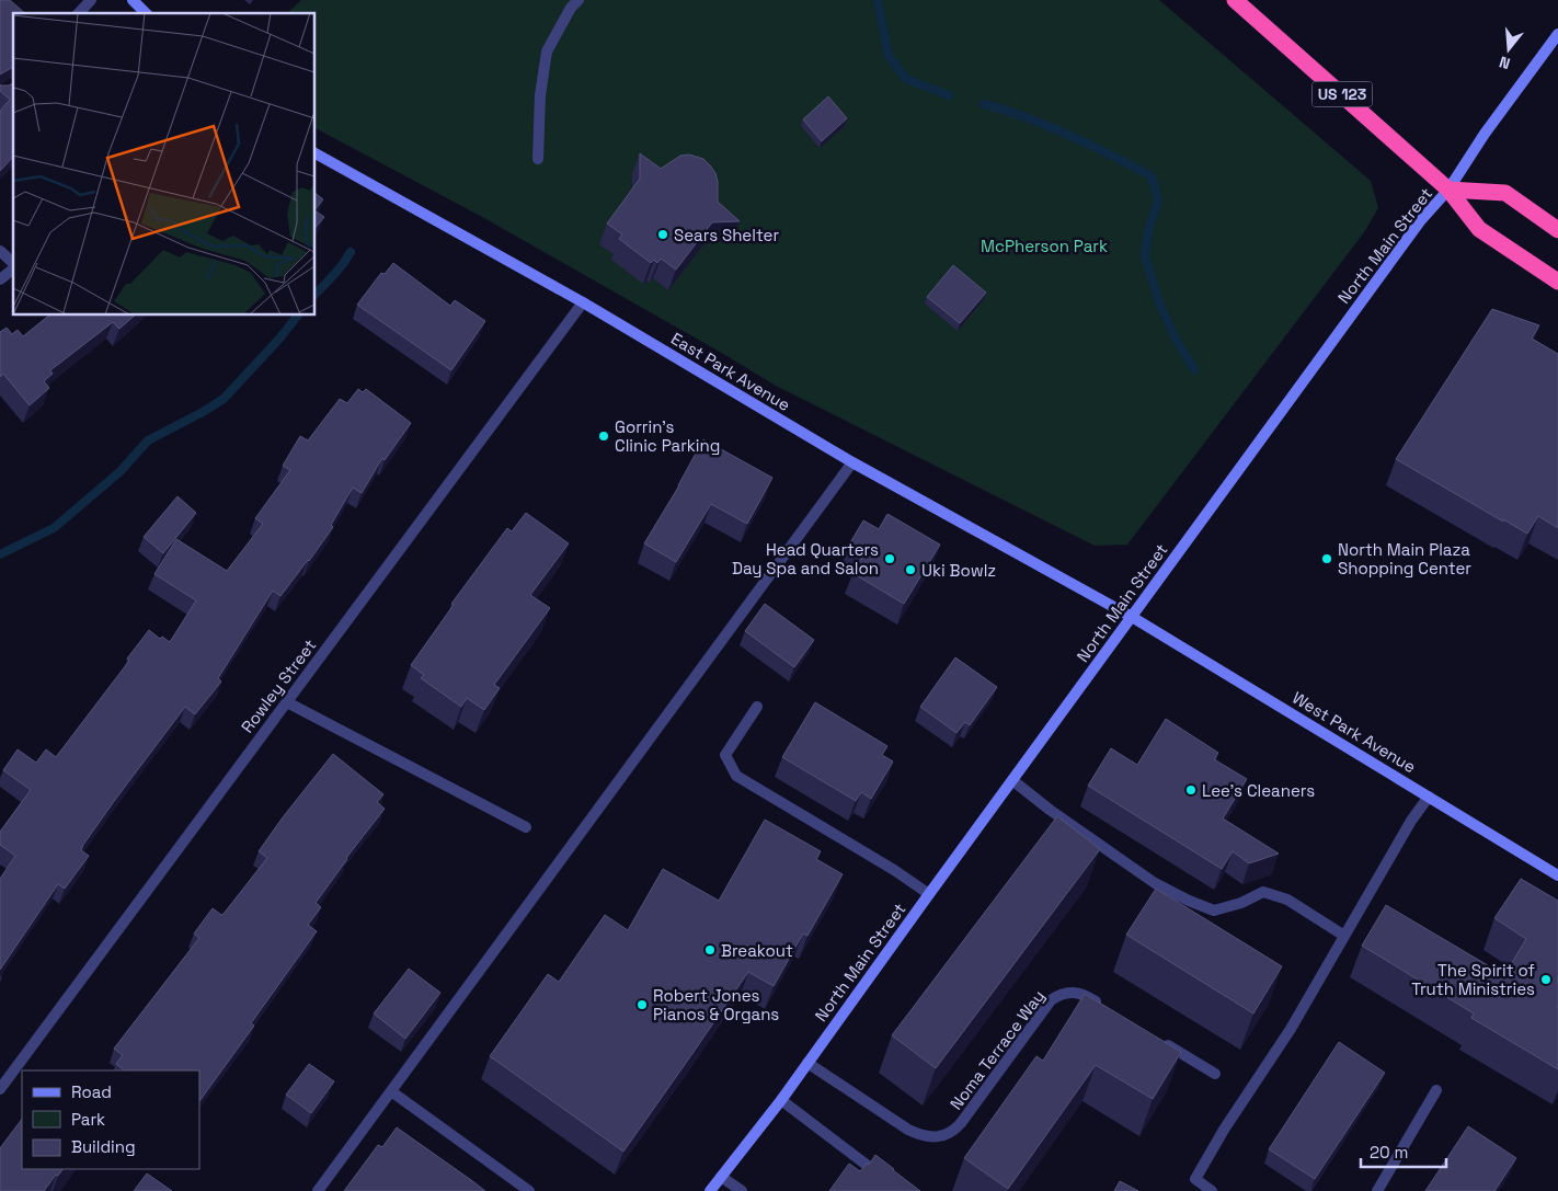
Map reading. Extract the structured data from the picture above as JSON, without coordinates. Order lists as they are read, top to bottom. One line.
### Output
{"streets":{"highway":["US 123"],"street":["North Main Street","East Park Avenue","Rowley Street","West Park Avenue","Noma Terrace Way"]},"crossings":[["US 123","North Main Street"],["North Main Street","East Park Avenue"],["North Main Street","West Park Avenue"],["North Main Street","Noma Terrace Way"],["East Park Avenue","Rowley Street"],["East Park Avenue","West Park Avenue"]],"parks":["McPherson Park"],"places":["Sears Shelter","Gorrin's Clinic Parking","Head Quarters Day Spa and Salon","North Main Plaza Shopping Center","Uki Bowlz","Lee's Cleaners","Breakout","The Spirit of Truth Ministries","Robert Jones Pianos & Organs"],"legend":["Road","Park","Building"],"scale_bar":"20 m","north":"bottom"}
